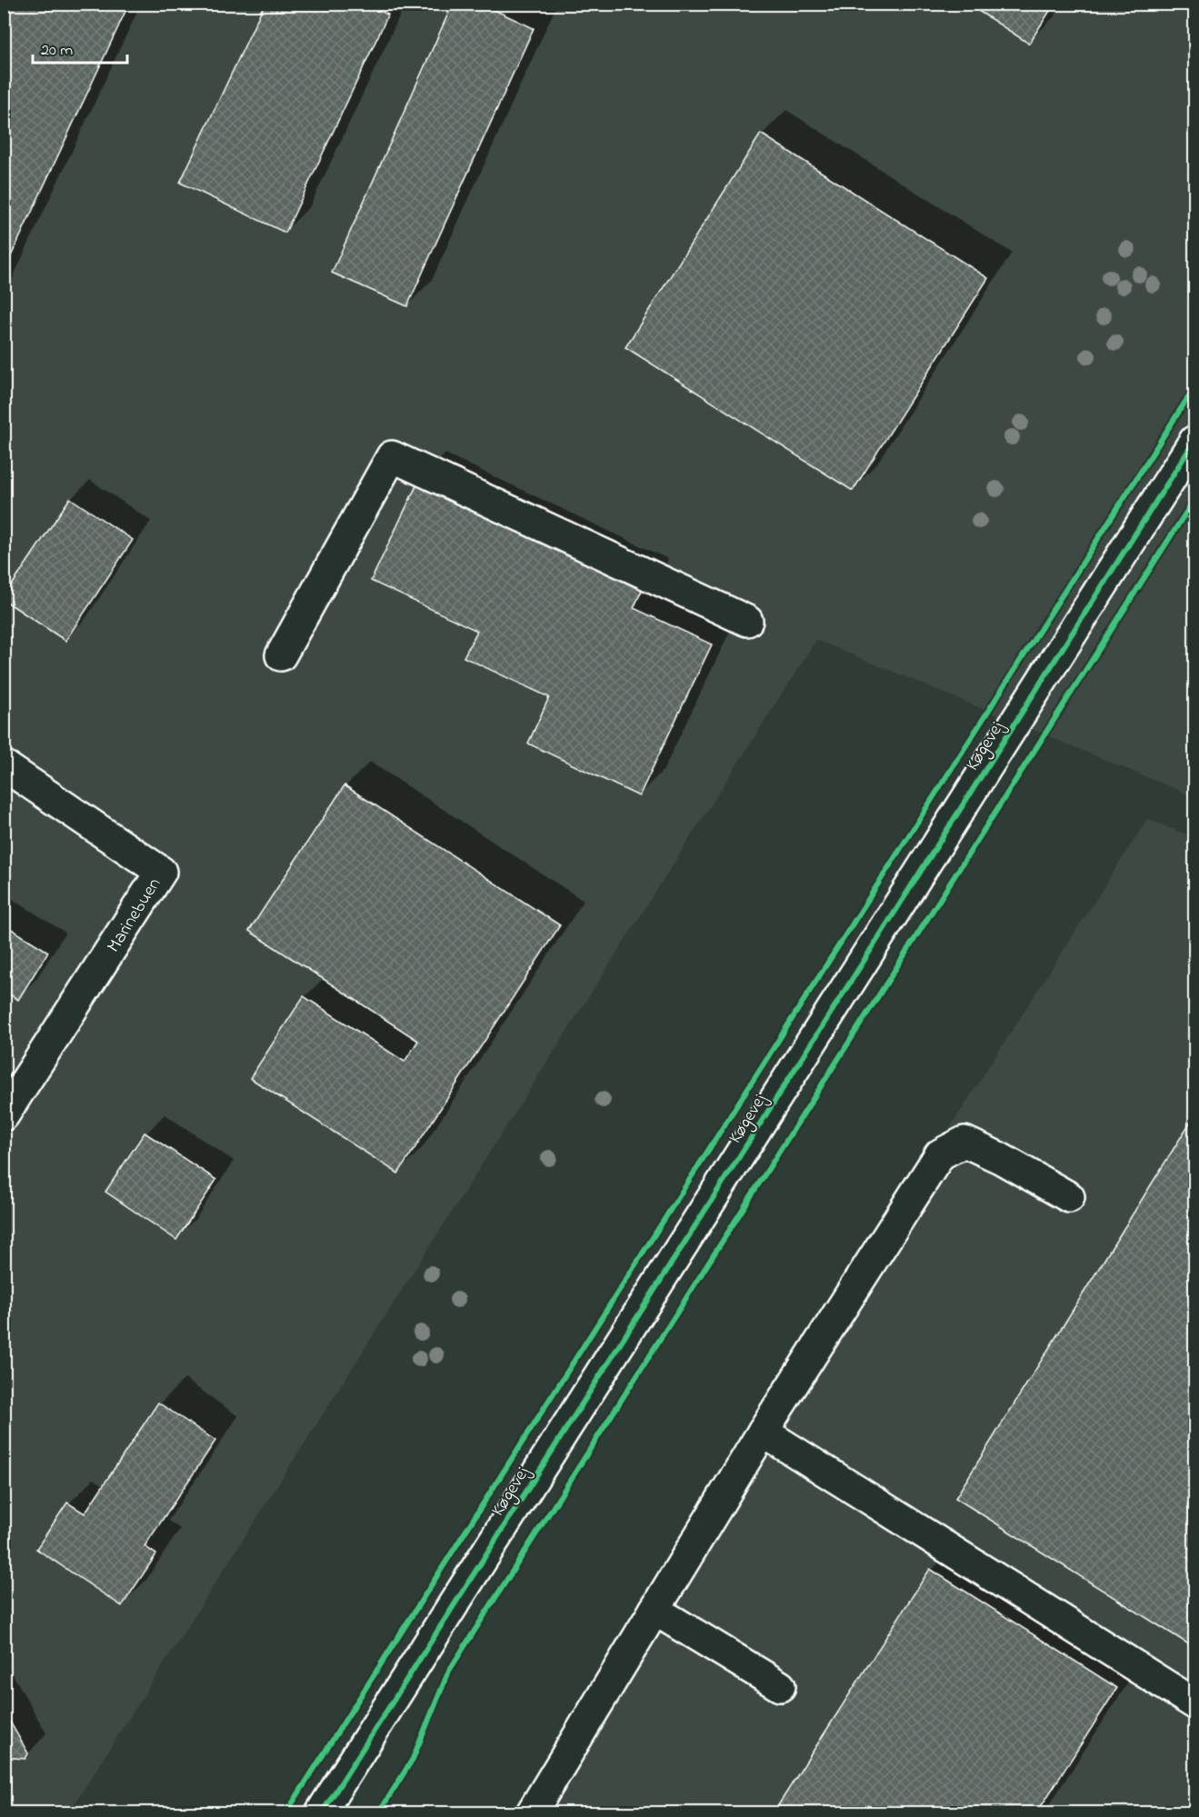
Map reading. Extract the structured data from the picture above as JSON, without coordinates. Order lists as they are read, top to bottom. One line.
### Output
{"streets":{"street":["Køgevej","Marinebuen"]},"scale_bar":"20 m"}
